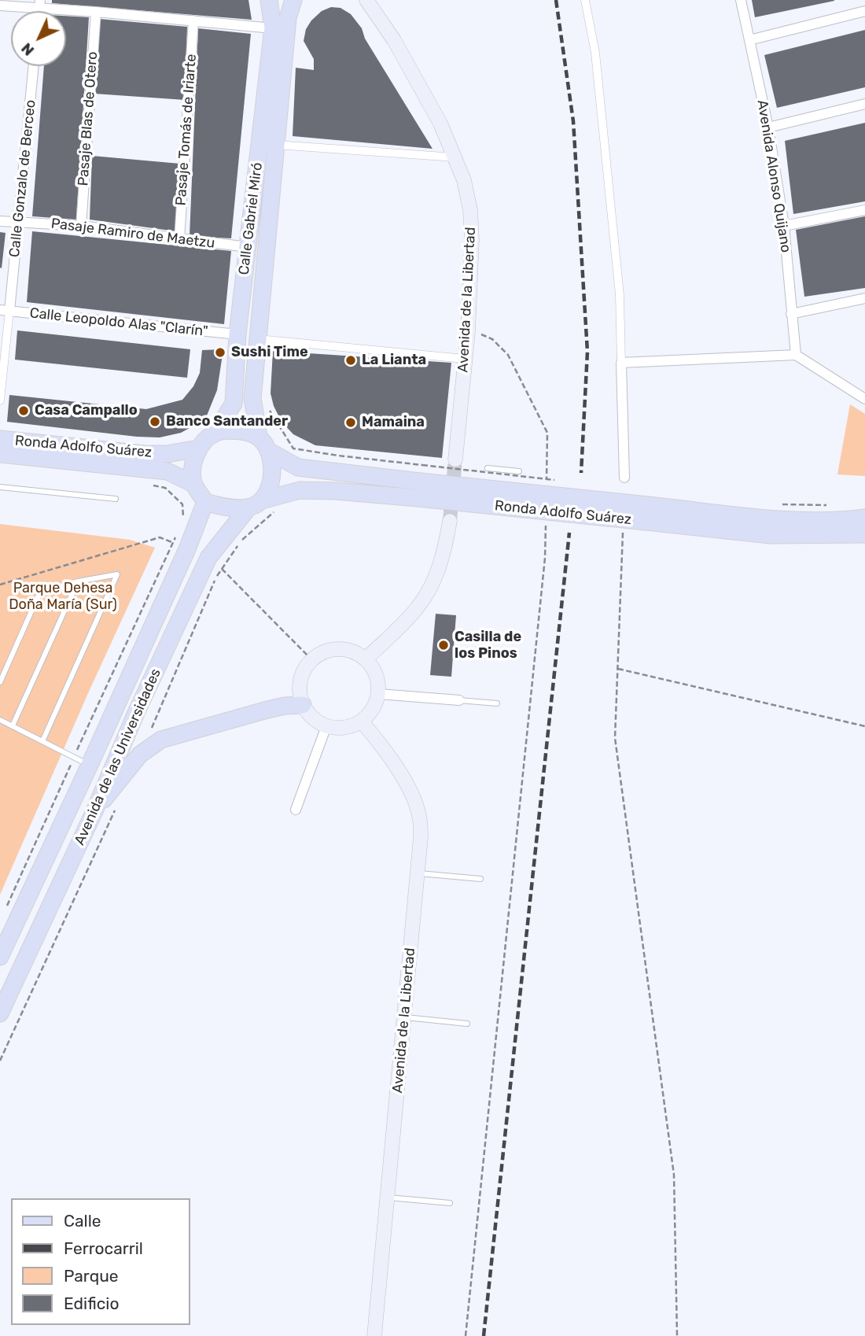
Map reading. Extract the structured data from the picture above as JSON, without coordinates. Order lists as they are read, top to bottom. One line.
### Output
{"streets":{"main road":["Calle Gabriel Miró","Avenida de la Libertad","Ronda Adolfo Suárez","Avenida de las Universidades"],"street":["Pasaje Blas de Otero","Pasaje Tomás de Iriarte","Avenida Alonso Quijano","Calle Gonzalo de Berceo","Pasaje Ramiro de Maetzu","Calle Leopoldo Alas \"Clarín\""]},"crossings":[["Pasaje Blas de Otero","Pasaje Ramiro de Maetzu"],["Pasaje Tomás de Iriarte","Pasaje Ramiro de Maetzu"],["Calle Gonzalo de Berceo","Pasaje Ramiro de Maetzu"],["Calle Gonzalo de Berceo","Calle Leopoldo Alas \"Clarín\""],["Calle Gabriel Miró","Pasaje Ramiro de Maetzu"],["Calle Gabriel Miró","Calle Leopoldo Alas \"Clarín\""],["Calle Gabriel Miró","Ronda Adolfo Suárez"],["Calle Gabriel Miró","Avenida de las Universidades"],["Ronda Adolfo Suárez","Avenida de las Universidades"]],"parks":["Parque Dehesa Doña María (Sur)"],"places":["Sushi Time","La Lianta","Casa Campallo","Banco Santander","Mamaina","Casilla de los Pinos"],"legend":["Calle","Ferrocarril","Parque","Edificio"],"north":"bottom left"}
